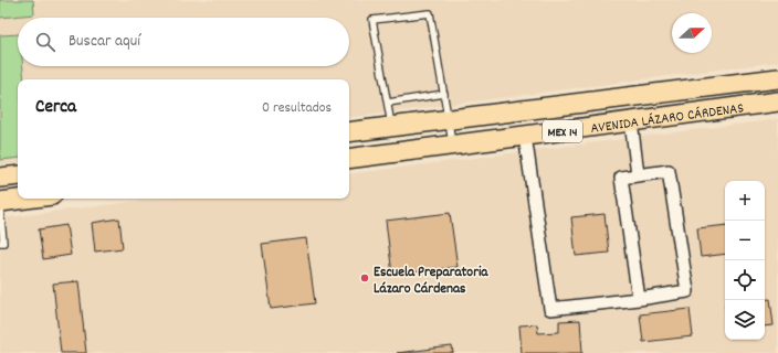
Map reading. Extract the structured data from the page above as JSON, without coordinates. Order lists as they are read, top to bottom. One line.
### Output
{"streets":{"main road":["AVENIDA LÁZARO CÁRDENAS","MEX 14"]},"places":["Escuela Preparatoria Lázaro Cárdenas"],"north":"right","page":{"search":"Buscar aquí","heading":["Cerca","0 resultados"],"map_buttons":["+","−"]}}
